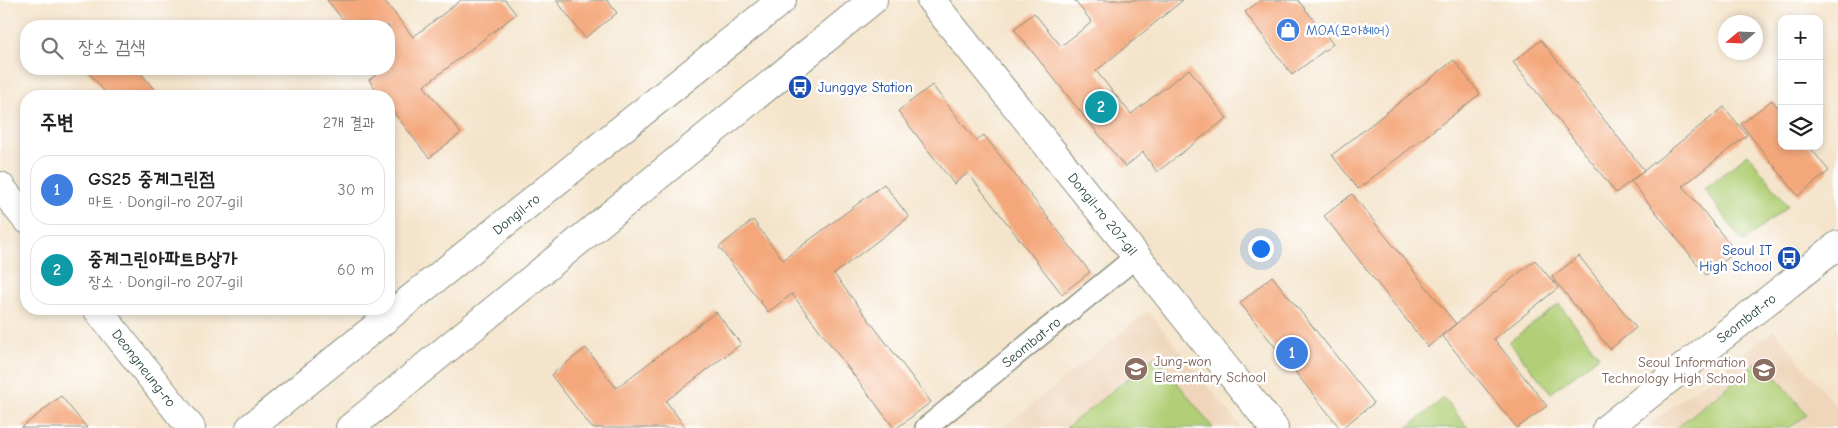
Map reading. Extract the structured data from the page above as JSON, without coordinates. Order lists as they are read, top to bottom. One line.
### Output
{"streets":{"main road":["Dongil-ro","Dongil-ro 207-gil","Seombat-ro","Deongneung-ro"]},"crossings":[["Dongil-ro 207-gil","Seombat-ro"]],"places":{"shop":["MOA(모아헤어)"],"bus stop":["Junggye Station","Seoul IT High School"],"school or university":["Jung-won Elementary School","Seoul Information Technology High School"]},"north":"left","page":{"map_buttons":["+","−"],"search":"장소 검색","pins":["2","1"],"heading":["주변","2개 결과"],"list":[{"mark":"1","name":"GS25 중계그린점","note":"마트 · Dongil-ro 207-gil","value":"30 m"},{"mark":"2","name":"중계그린아파트B상가","note":"장소 · Dongil-ro 207-gil","value":"60 m"}]}}
